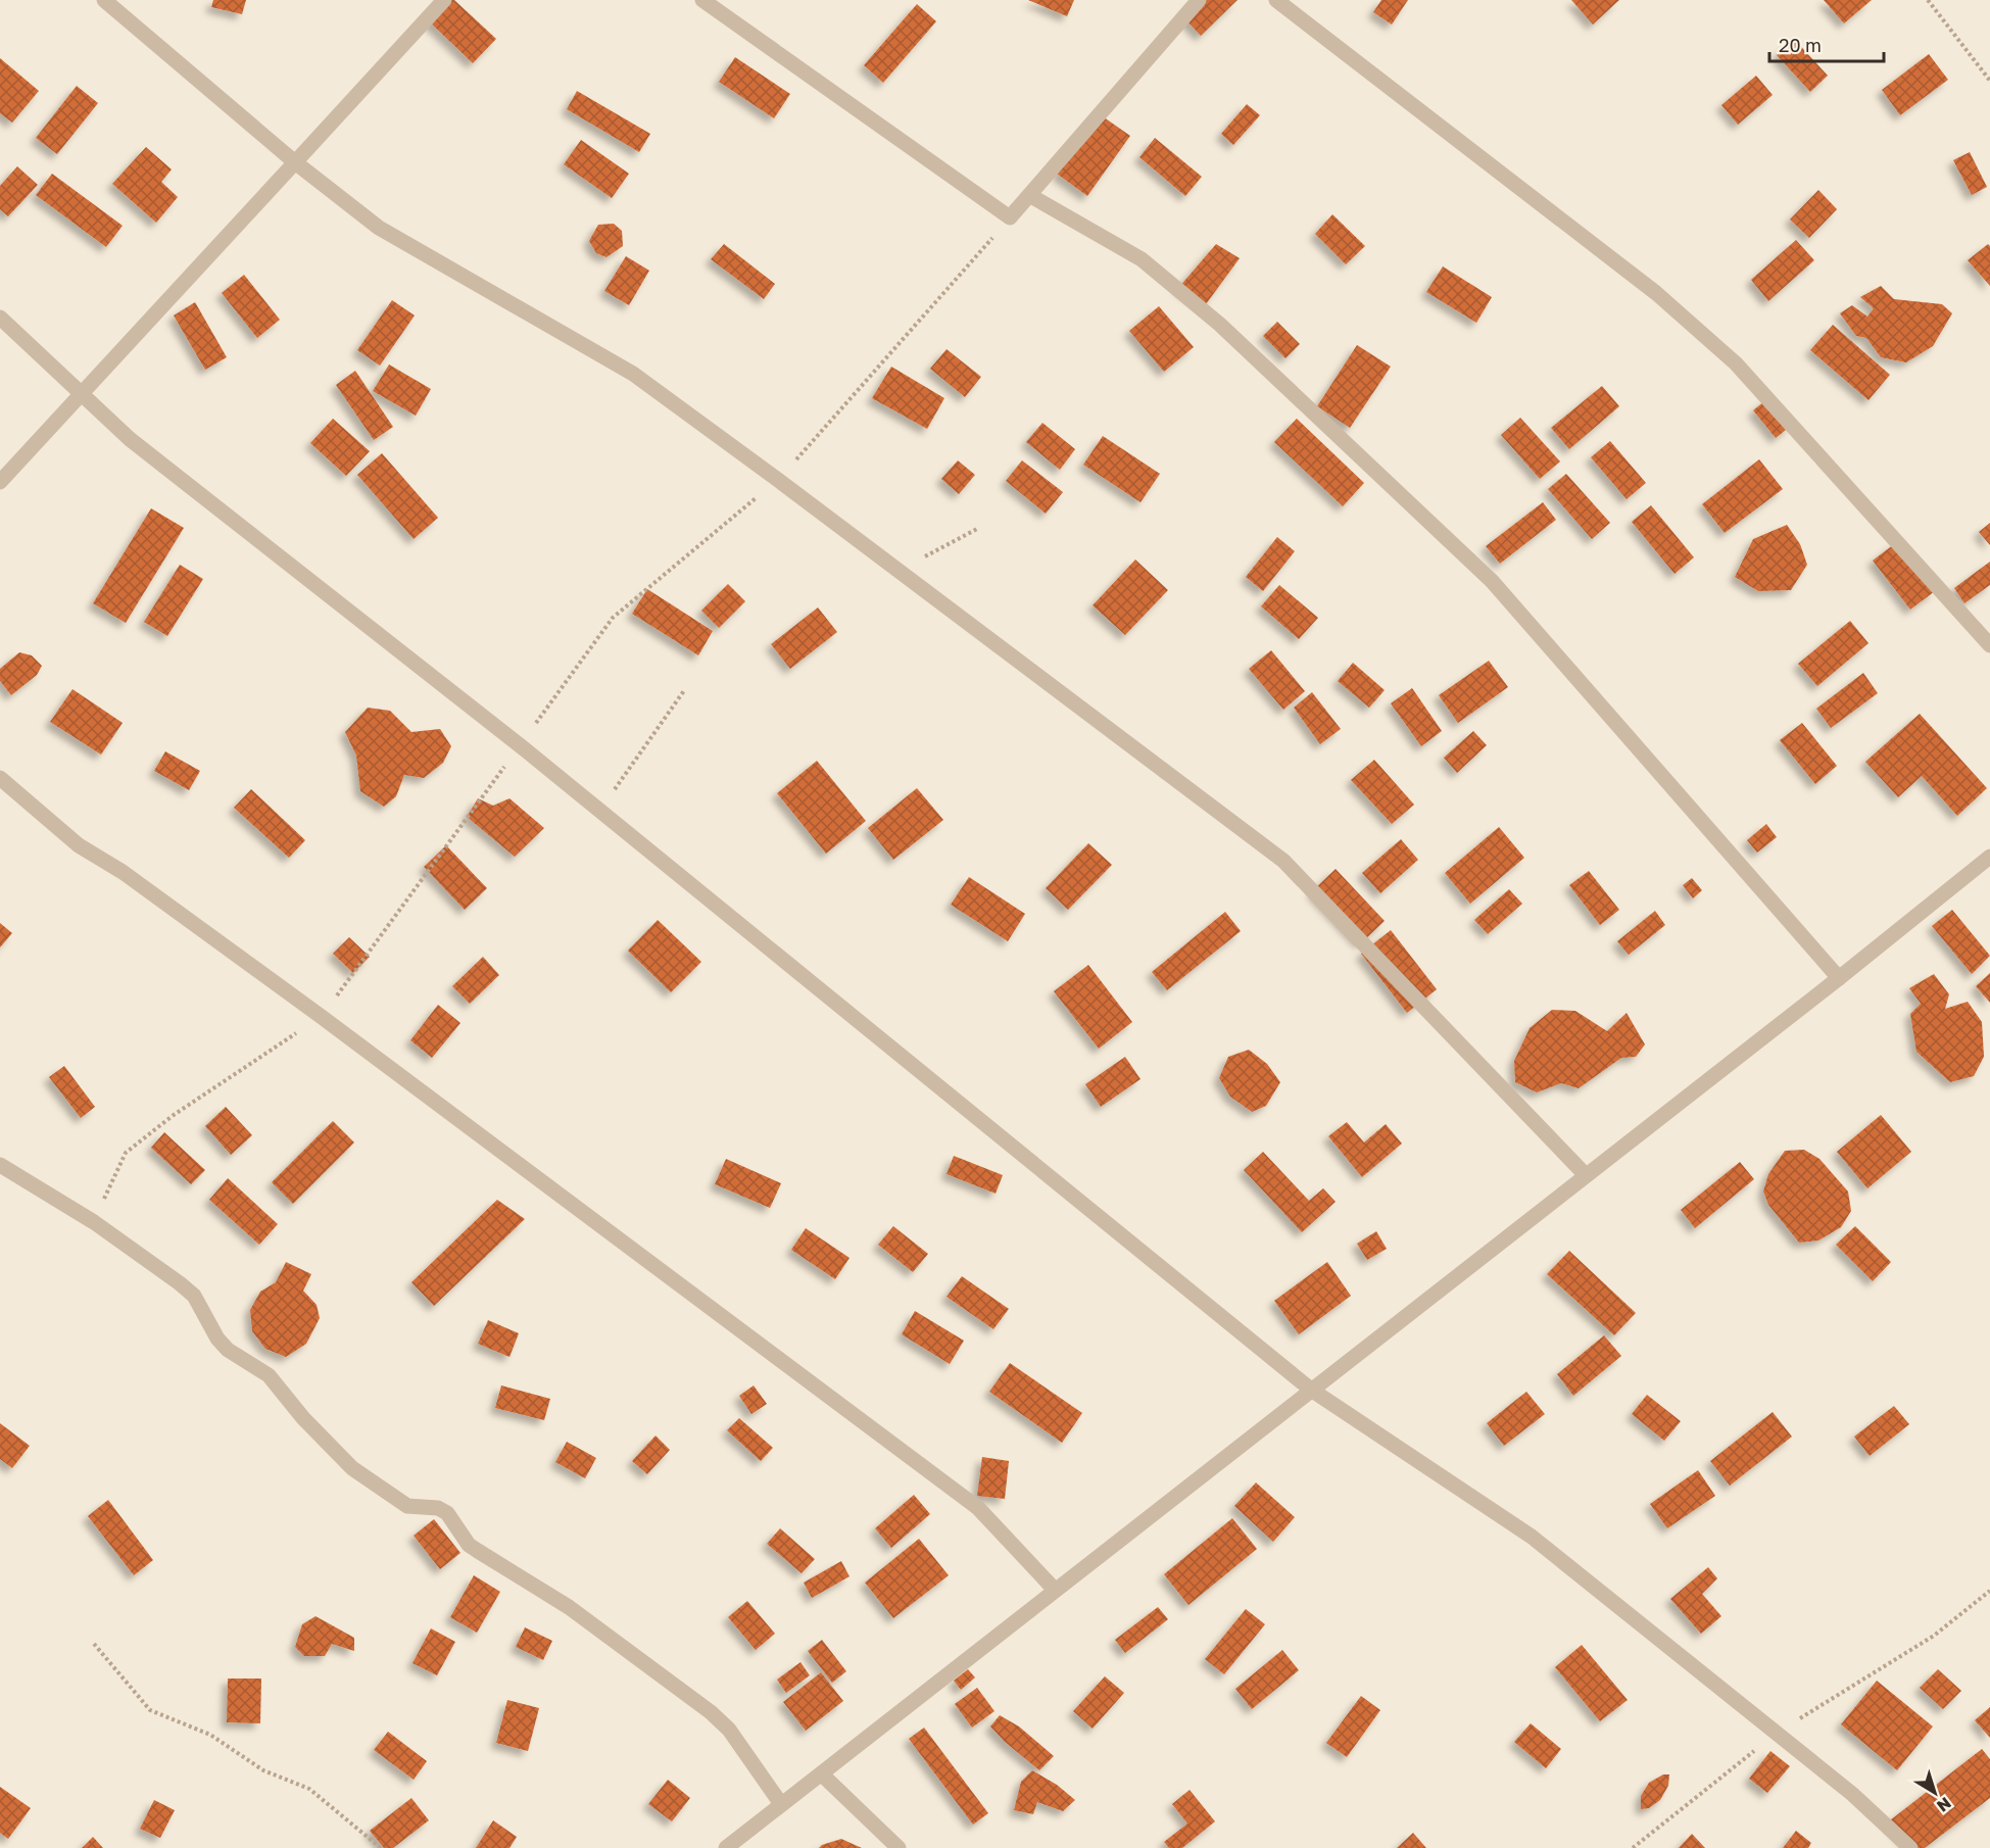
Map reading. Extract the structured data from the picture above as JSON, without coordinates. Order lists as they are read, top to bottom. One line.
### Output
{"scale_bar":"20 m","north":"bottom right"}
